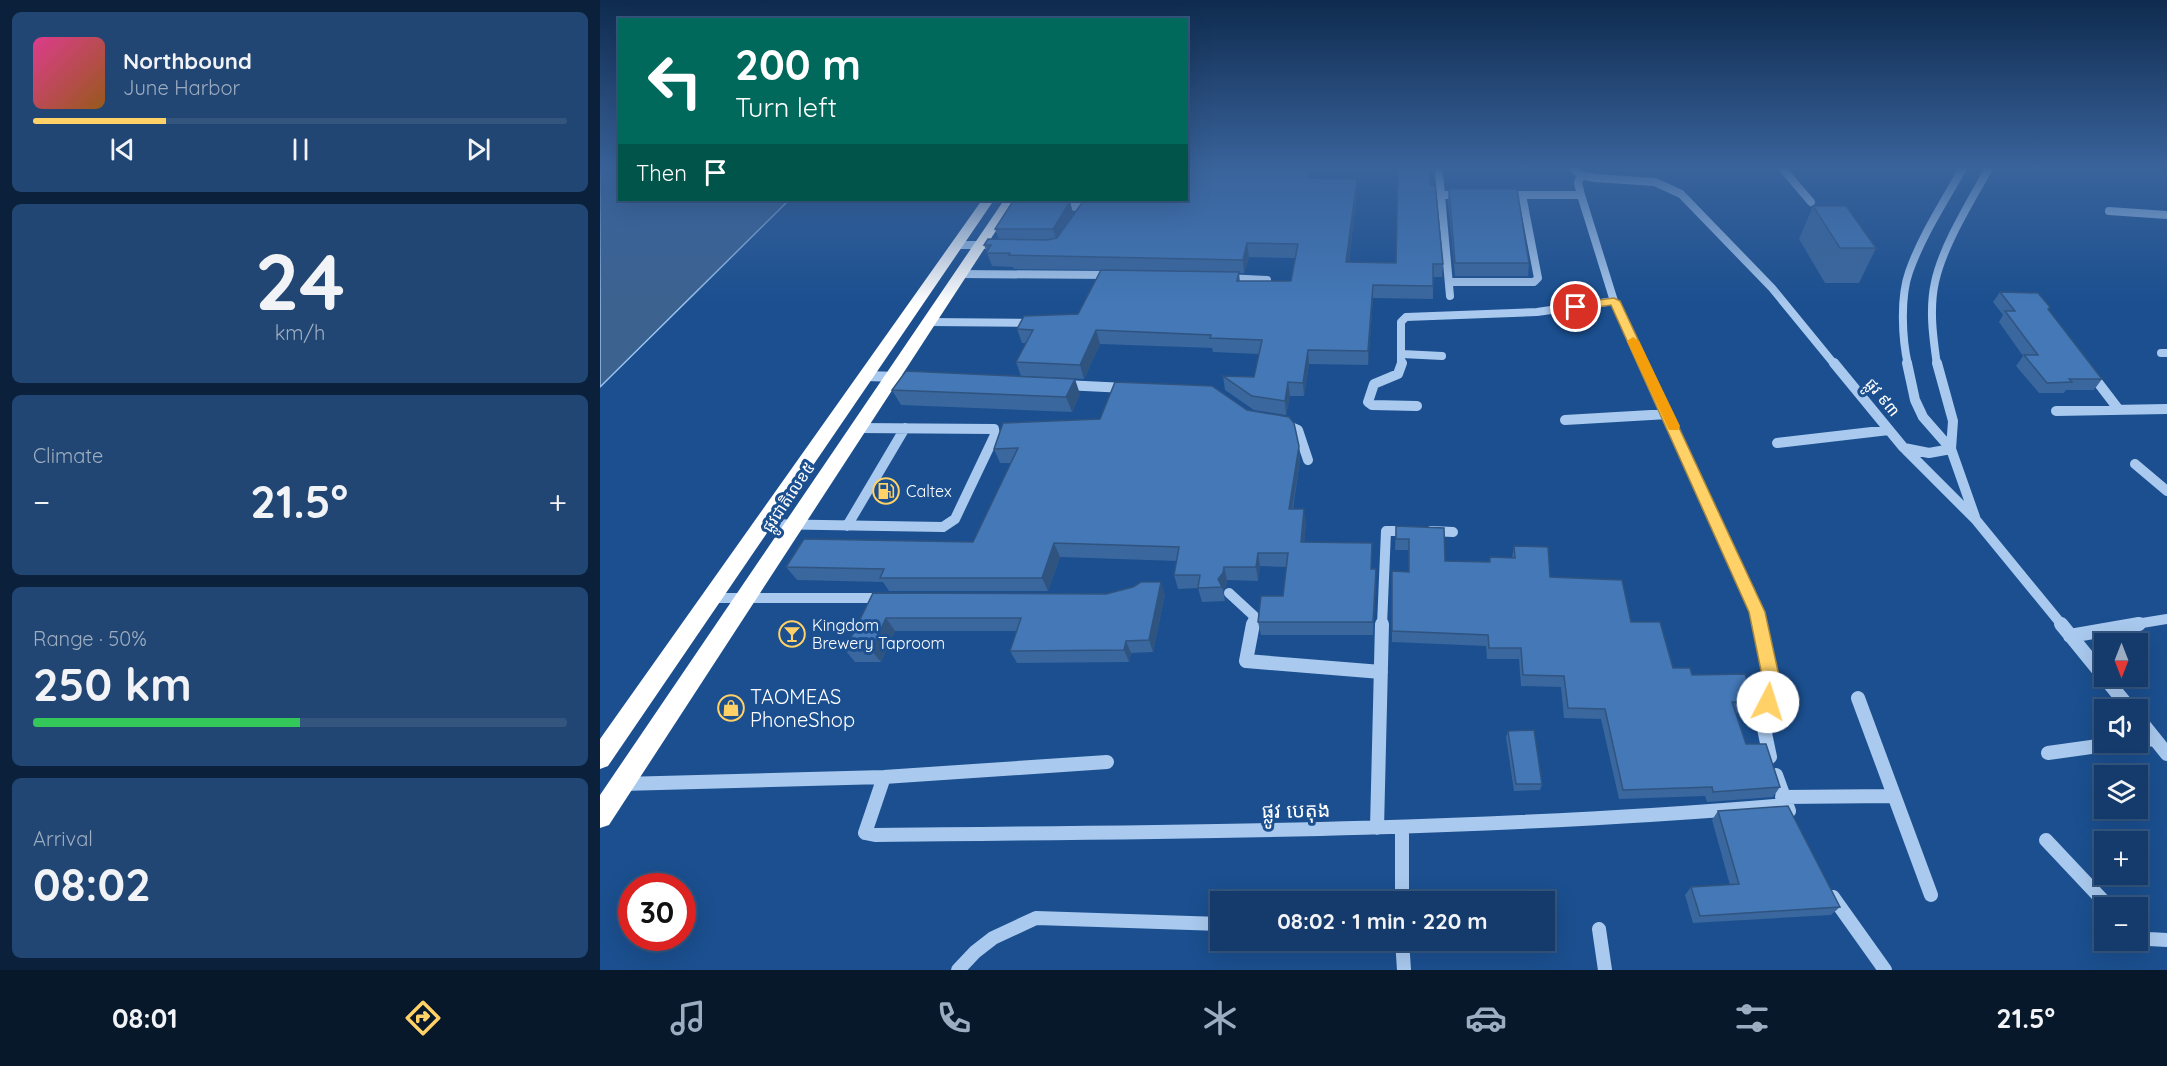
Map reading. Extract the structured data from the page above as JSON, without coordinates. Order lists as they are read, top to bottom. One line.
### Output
{"streets":{"highway":["ផ្លូវជាតិលេខ៥"],"street":["ផ្លូវ ៩៣","ផ្លូវ បេតុង"]},"places":{"fuel station":["Caltex"],"bar":["Kingdom Brewery Taproom"],"shop":["TAOMEAS PhoneShop"]},"north":"bottom","page":{"turn":["200 m","Turn left"],"song":["Northbound","June Harbor"],"then":"Then","tile":[["24","km/h"],"Climate",["Range · 50%","250 km"],["Arrival","08:02"]],"heat":["−","21.5°","+"],"map_buttons":["+","−"],"limit":"30","trip":"08:02 · 1 min · 220 m","tabs":["08:01","21.5°"]}}
